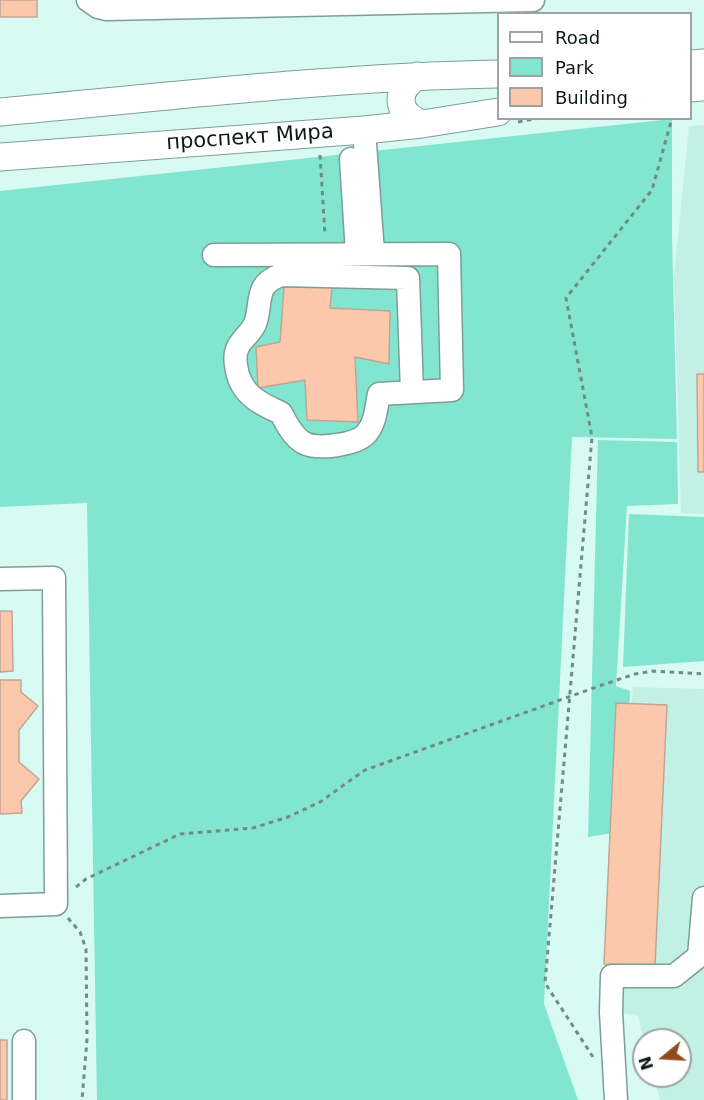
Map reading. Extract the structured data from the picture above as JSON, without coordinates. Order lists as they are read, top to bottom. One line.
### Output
{"streets":{"main road":["проспект Мира"]},"legend":["Road","Park","Building"],"north":"left"}
